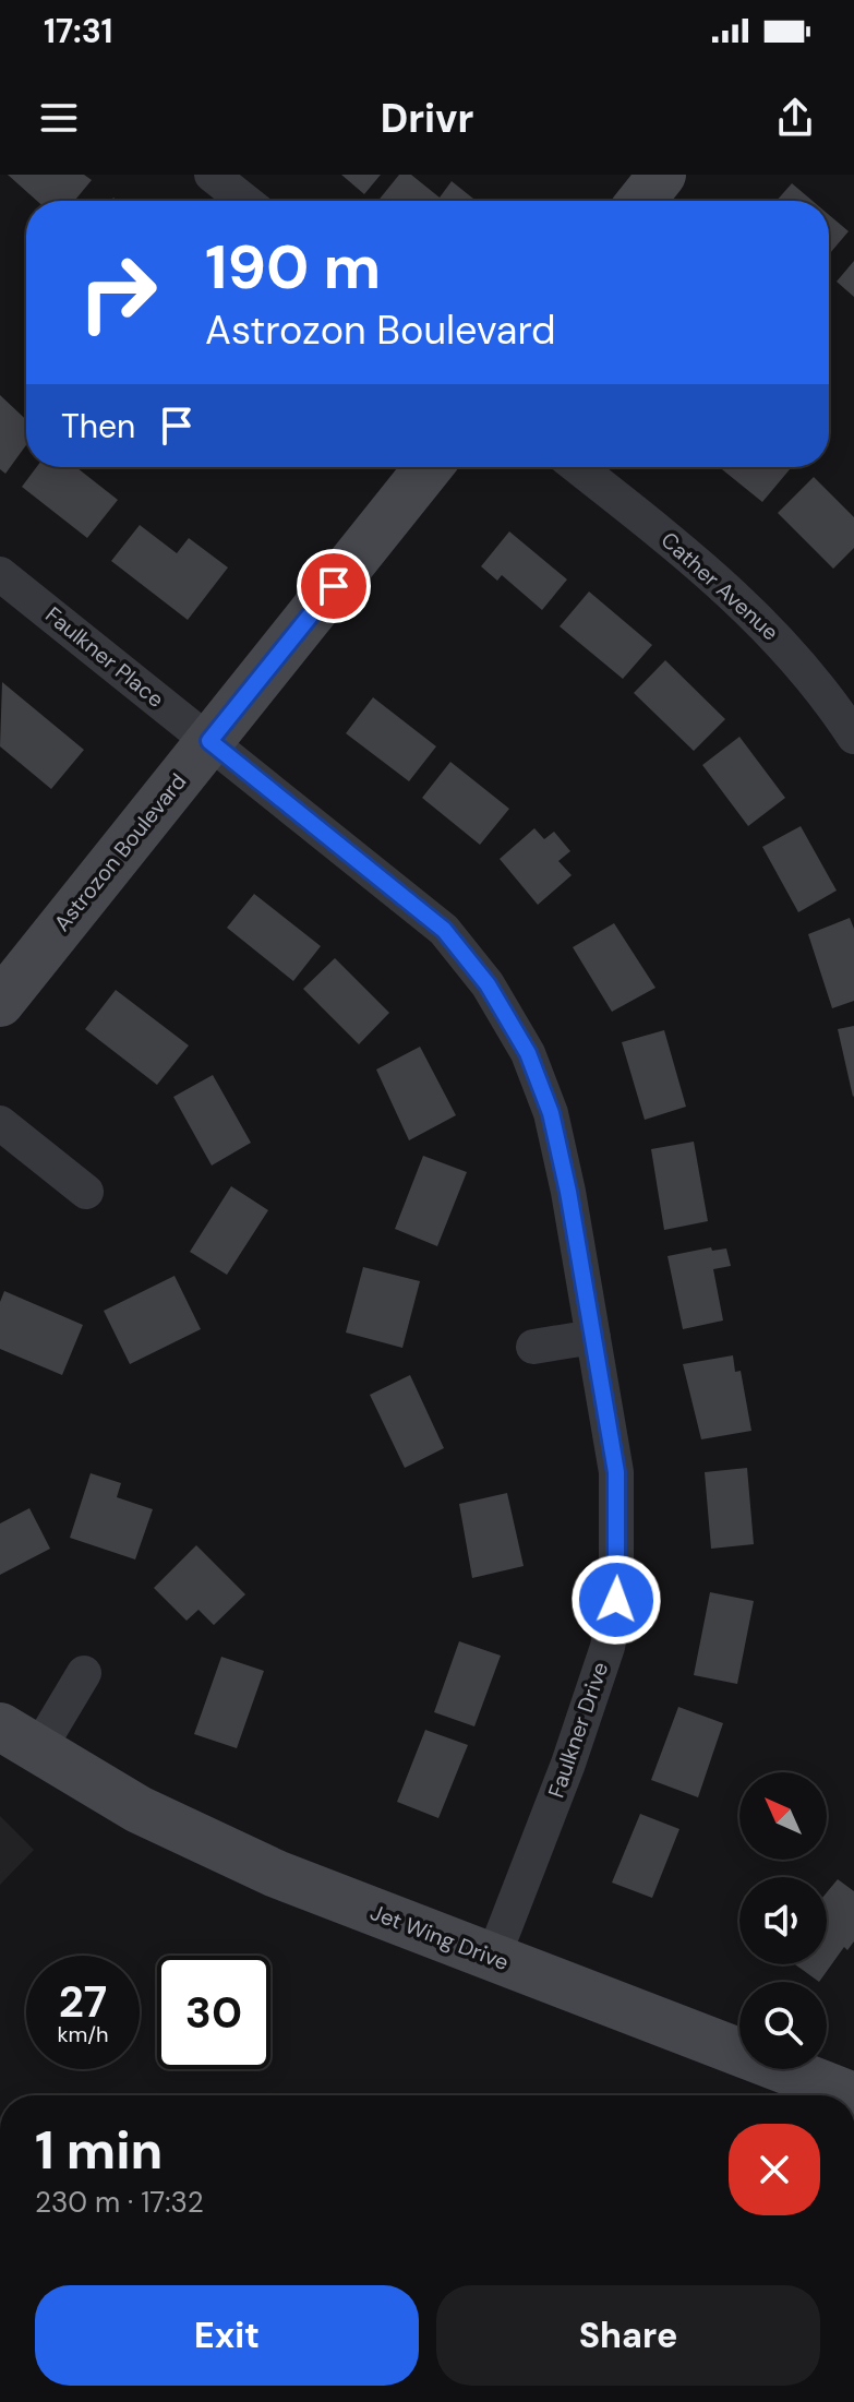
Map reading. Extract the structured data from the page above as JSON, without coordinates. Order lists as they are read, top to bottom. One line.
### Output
{"streets":{"main road":["Astrozon Boulevard","Jet Wing Drive"],"street":["Cather Avenue","Faulkner Place","Faulkner Drive"]},"crossings":[["Faulkner Place","Astrozon Boulevard"],["Faulkner Place","Faulkner Drive"],["Astrozon Boulevard","Faulkner Drive"],["Faulkner Drive","Jet Wing Drive"]],"north":"top left","page":{"status":"17:31","header":"Drivr","turn":["190 m","Astrozon Boulevard"],"then":"Then","speed":"27 km/h","limit":"30","heading":["1 min","230 m · 17:32"],"buttons":["Exit","Share"]}}
